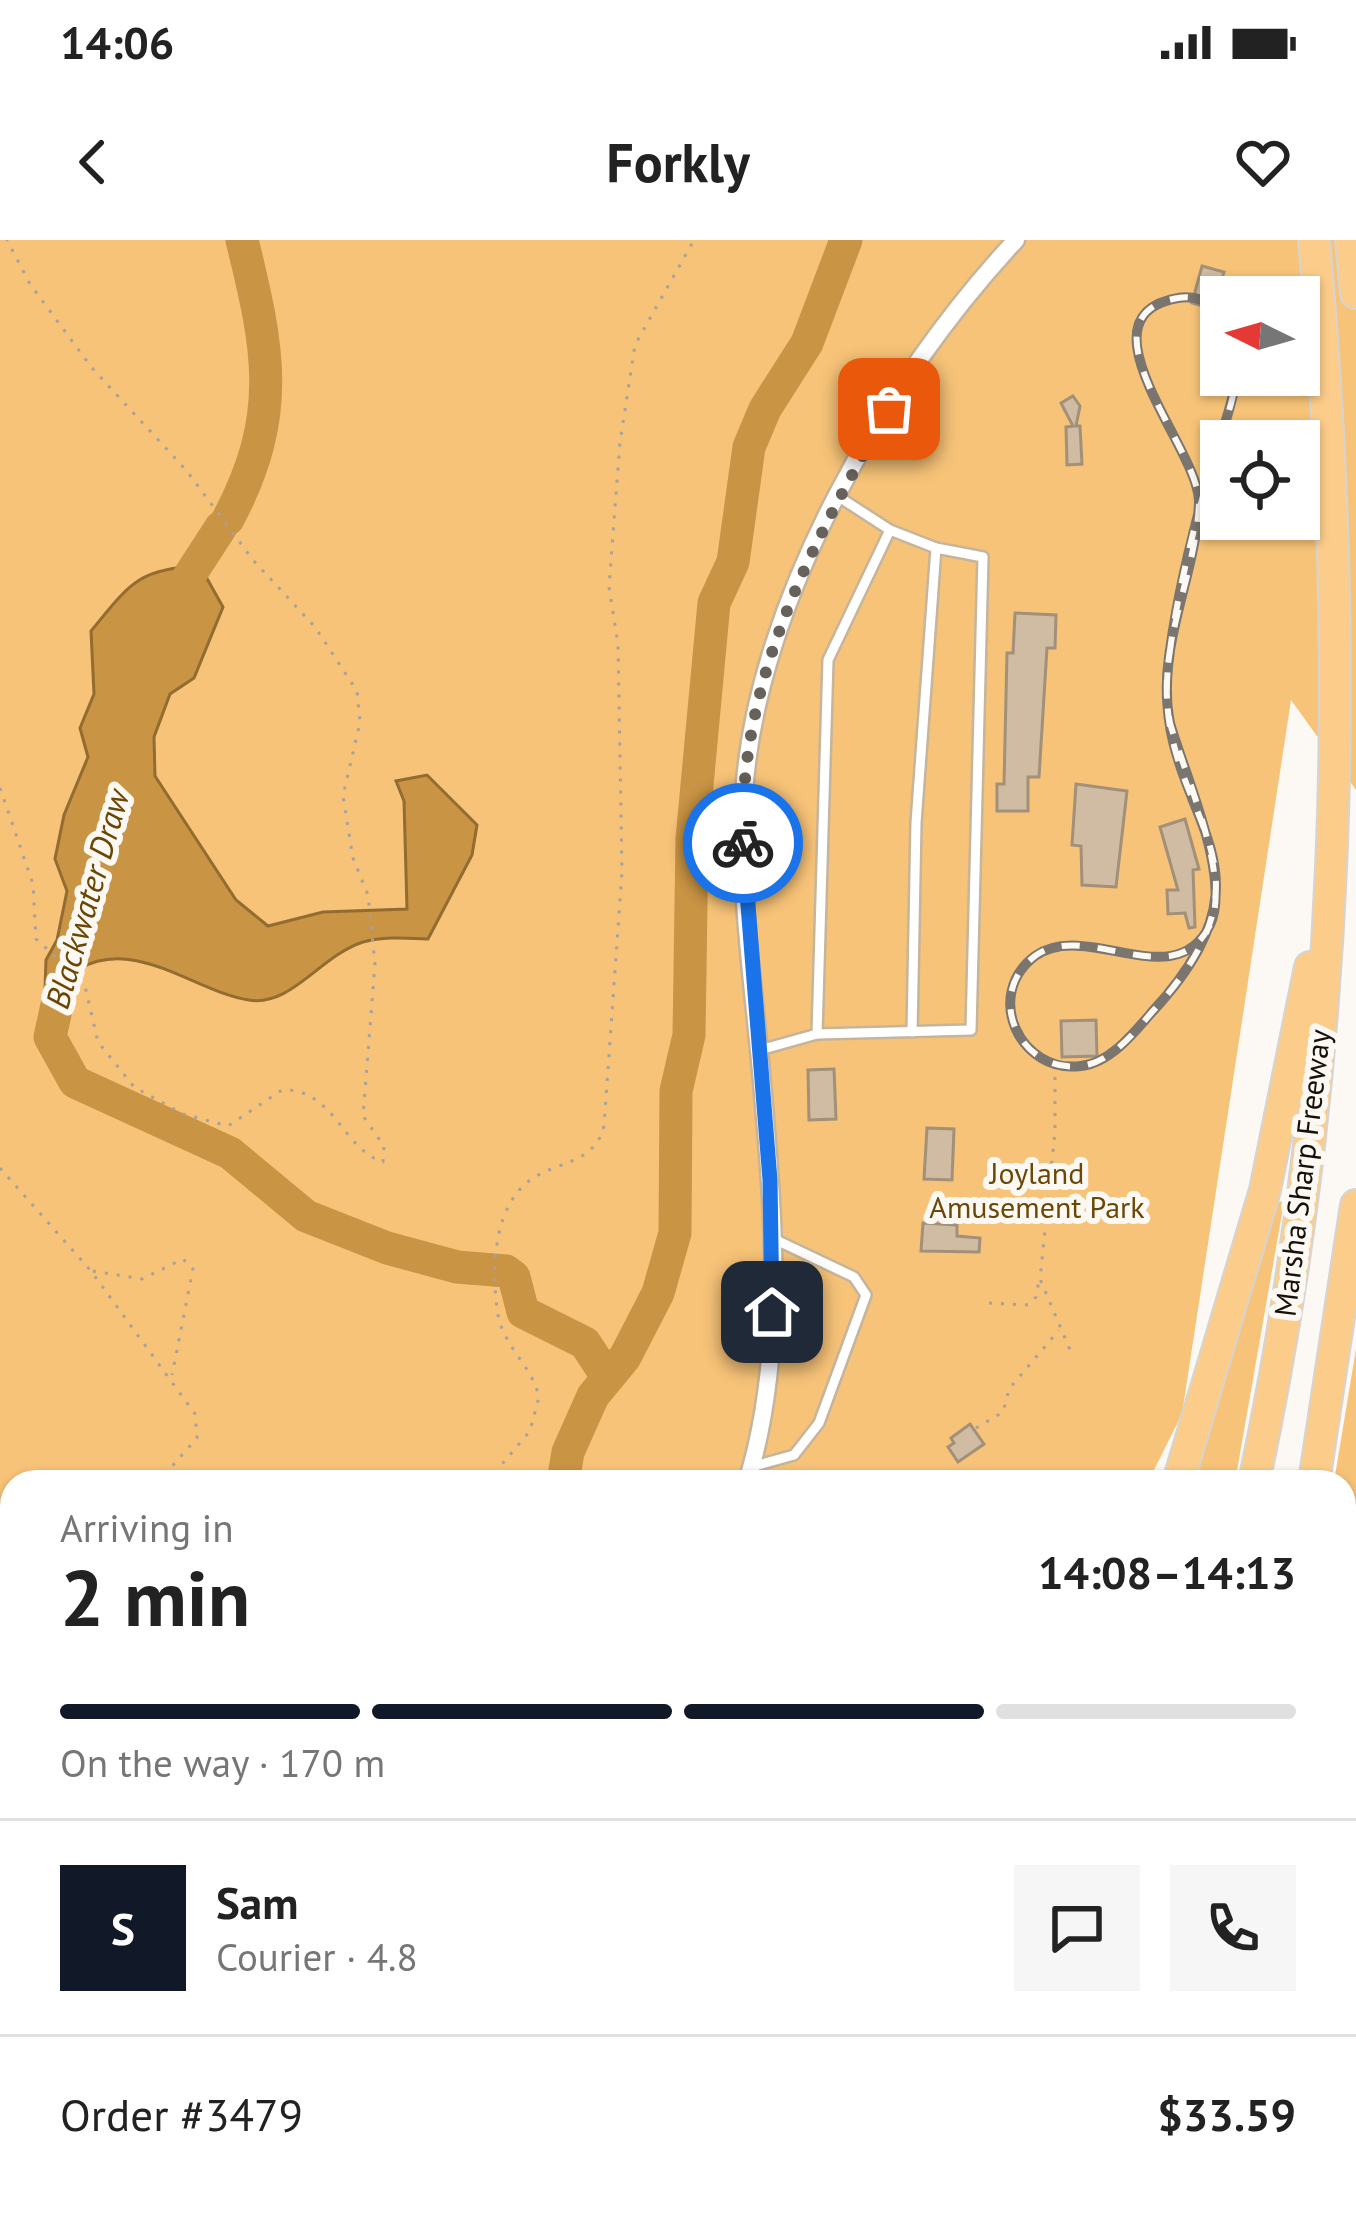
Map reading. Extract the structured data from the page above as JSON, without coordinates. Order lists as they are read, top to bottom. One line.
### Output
{"streets":{"highway":["Marsha Sharp Freeway"]},"water":["Blackwater Draw"],"parks":["Joyland Amusement Park"],"north":"left","page":{"status":"14:06","header":"Forkly","heading":["2 min","Arriving in","14:08–14:13"],"panel":["Sam","Courier · 4.8","Order #3479","$33.59"],"bar":"On the way · 170 m","round":"S"}}
